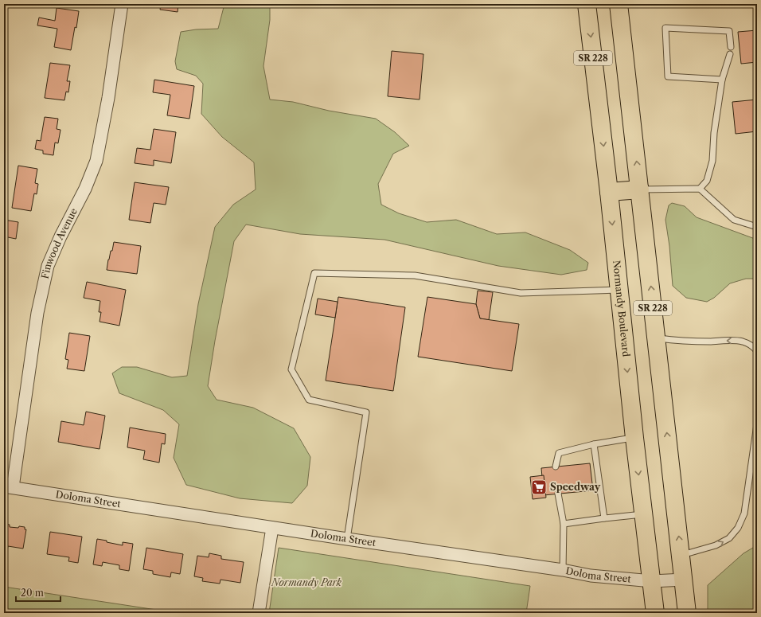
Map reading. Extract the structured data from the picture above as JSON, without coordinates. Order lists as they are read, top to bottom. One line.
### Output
{"streets":{"main road":["SR 228","Normandy Boulevard"],"street":["Finwood Avenue","Doloma Street"]},"crossings":[["SR 228","Doloma Street"],["Finwood Avenue","Doloma Street"],["Normandy Boulevard","Doloma Street"]],"parks":["Normandy Park"],"places":{"supermarket":["Speedway"]},"scale_bar":"20 m"}
